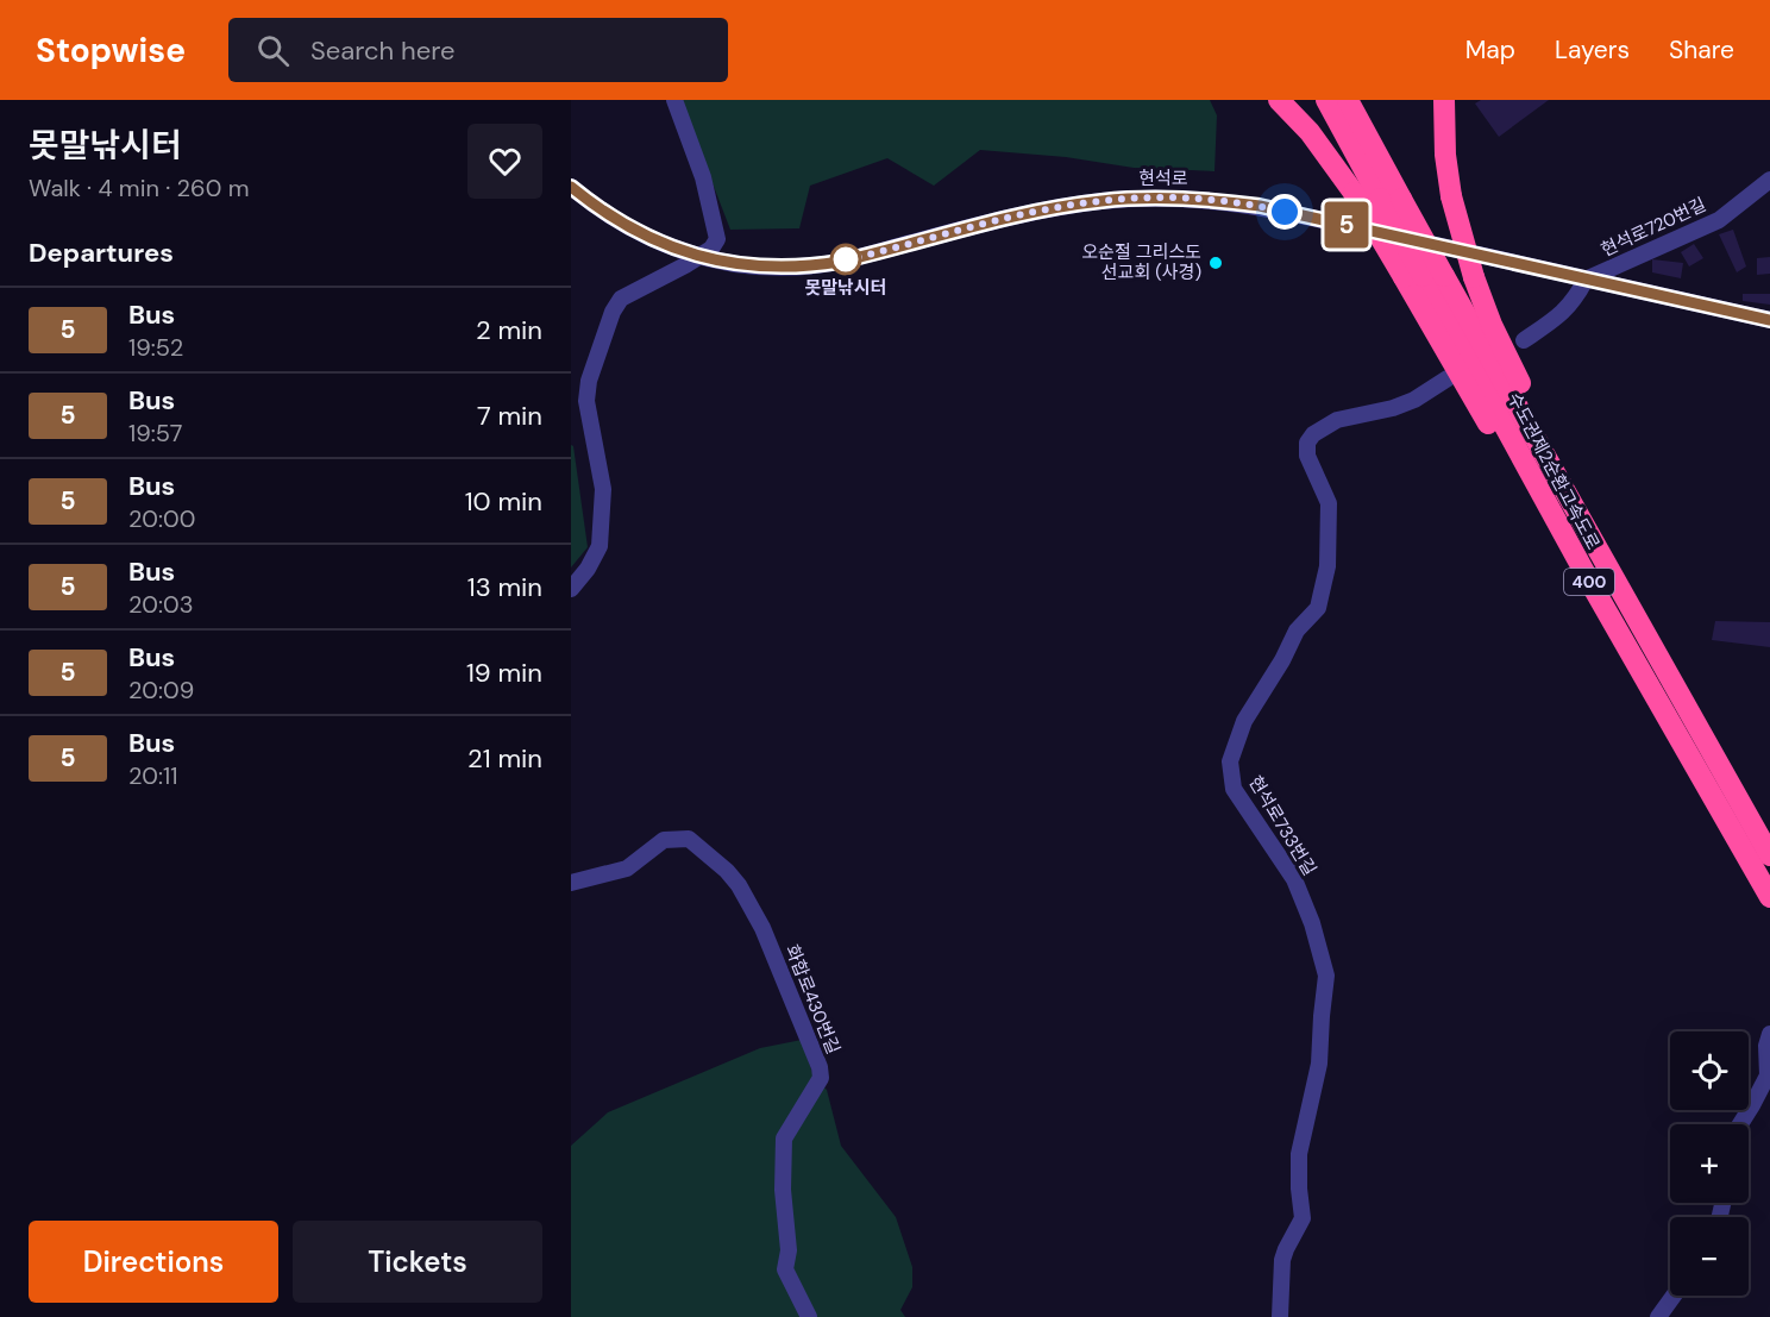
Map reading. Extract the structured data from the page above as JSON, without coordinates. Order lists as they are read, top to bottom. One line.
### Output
{"streets":{"highway":["수도권제2순환고속도로","400"],"street":["현석로","현석로720번길","현석로733번길","화합로430번길"]},"crossings":[["현석로","현석로720번길"],["수도권제2순환고속도로","400"]],"places":["못말낚시터","오순절 그리스도 선교회 (사경)"],"lines":["bus line 5"],"page":{"header":"Stopwise","search":"Search here","nav":["Map","Layers","Share"],"heading":[["못말낚시터","Walk · 4 min · 260 m"],"Departures"],"on_map":"5","list":[{"mark":"5","name":"Bus","note":"19:52","value":"2 min"},{"mark":"5","name":"Bus","note":"19:57","value":"7 min"},{"mark":"5","name":"Bus","note":"20:00","value":"10 min"},{"mark":"5","name":"Bus","note":"20:03","value":"13 min"},{"mark":"5","name":"Bus","note":"20:09","value":"19 min"},{"mark":"5","name":"Bus","note":"20:11","value":"21 min"}],"map_buttons":["+","−"],"buttons":["Directions","Tickets"]}}
